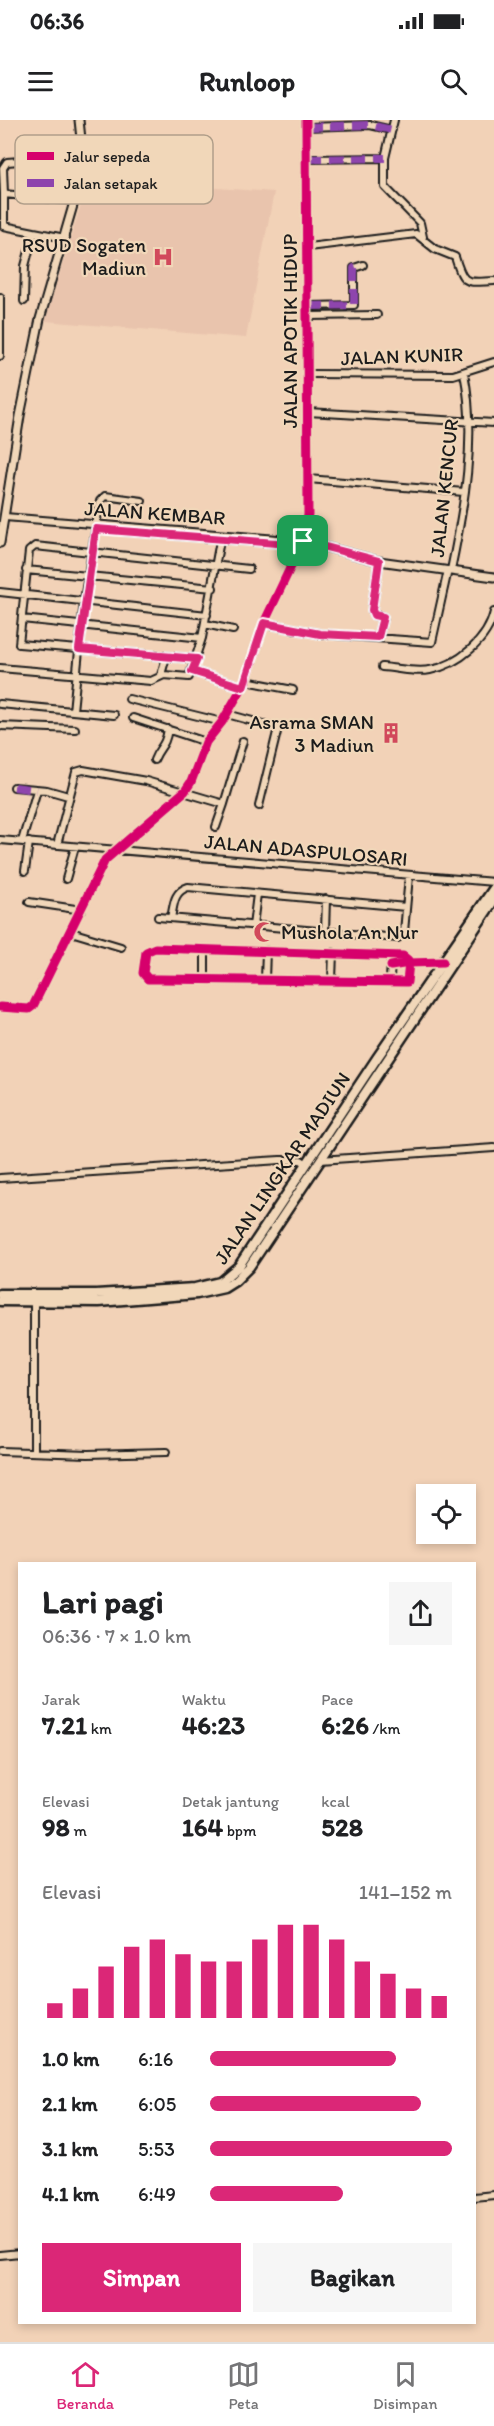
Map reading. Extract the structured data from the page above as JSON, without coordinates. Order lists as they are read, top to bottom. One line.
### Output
{"streets":{"main road":["JALAN LINGKAR MADIUN"],"street":["JALAN APOTIK HIDUP","JALAN KUNIR","JALAN KENCUR","JALAN KEMBAR","JALAN ADASPULOSARI"]},"crossings":[["JALAN APOTIK HIDUP","JALAN KUNIR"],["JALAN APOTIK HIDUP","JALAN KEMBAR"],["JALAN KUNIR","JALAN KENCUR"]],"places":{"hospital":["RSUD Sogaten Madiun"],"building":["Asrama SMAN 3 Madiun"],"mosque":["Mushola An Nur"]},"legend":["Jalur sepeda","Jalan setapak"],"page":{"status":"06:36","header":"Runloop","heading":["Lari pagi","06:36 · 7 × 1.0 km"],"stats":[["Jarak","7.21 km"],["Waktu","46:23"],["Pace","6:26 /km"],["Elevasi","98 m"],["Detak jantung","164 bpm"],["kcal","528"]],"chart":["Elevasi","141–152 m"],"list":[{"name":"1.0 km","note":"6:16"},{"name":"2.1 km","note":"6:05"},{"name":"3.1 km","note":"5:53"},{"name":"4.1 km","note":"6:49"}],"buttons":["Simpan","Bagikan"],"tabs":["Beranda","Peta","Disimpan"]}}
